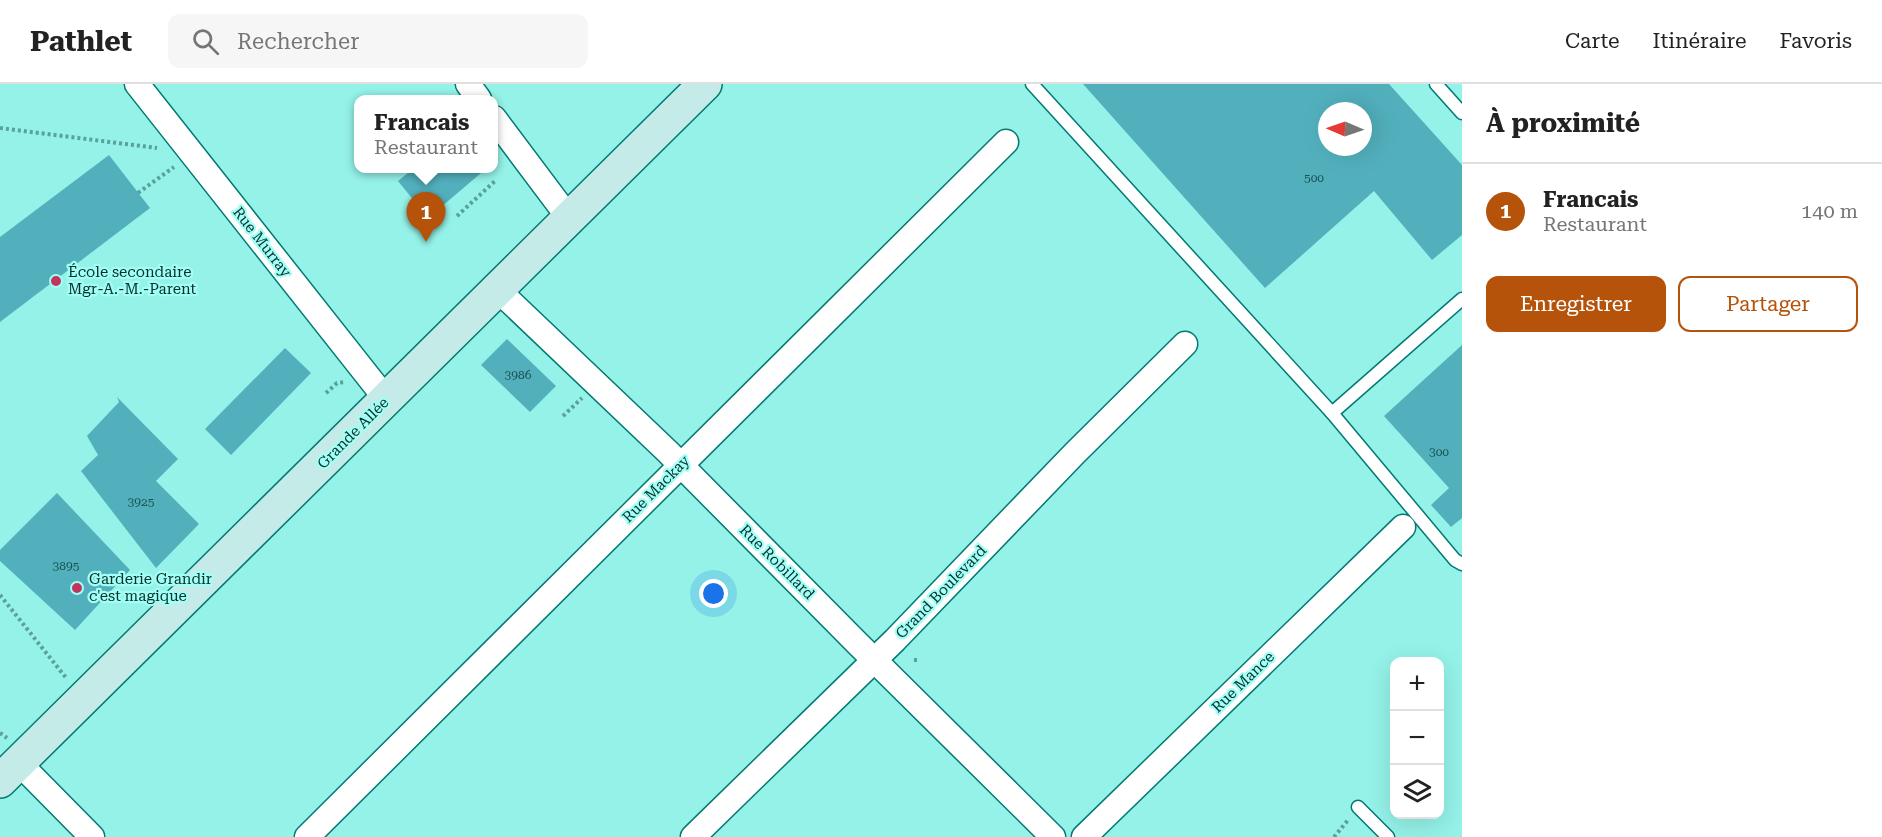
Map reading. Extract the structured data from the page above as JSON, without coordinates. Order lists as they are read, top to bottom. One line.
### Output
{"streets":{"main road":["Grande Allée"],"street":["Rue Murray","Rue Mackay","Rue Robillard","Grand Boulevard","Rue Mance"]},"crossings":[["Rue Murray","Grande Allée"],["Grande Allée","Rue Robillard"],["Rue Mackay","Rue Robillard"],["Rue Robillard","Grand Boulevard"]],"places":["École secondaire Mgr-A.-M.-Parent","Garderie Grandir c'est magique"],"house_numbers":["500","3986","300","3925","3895"],"north":"left","page":{"header":"Pathlet","search":"Rechercher","nav":["Carte","Itinéraire","Favoris"],"heading":"À proximité","popup":["Francais","Restaurant"],"list":[{"mark":"1","name":"Francais","note":"Restaurant","value":"140 m"}],"pins":"1","buttons":["Enregistrer","Partager"],"map_buttons":["+","−"]}}
